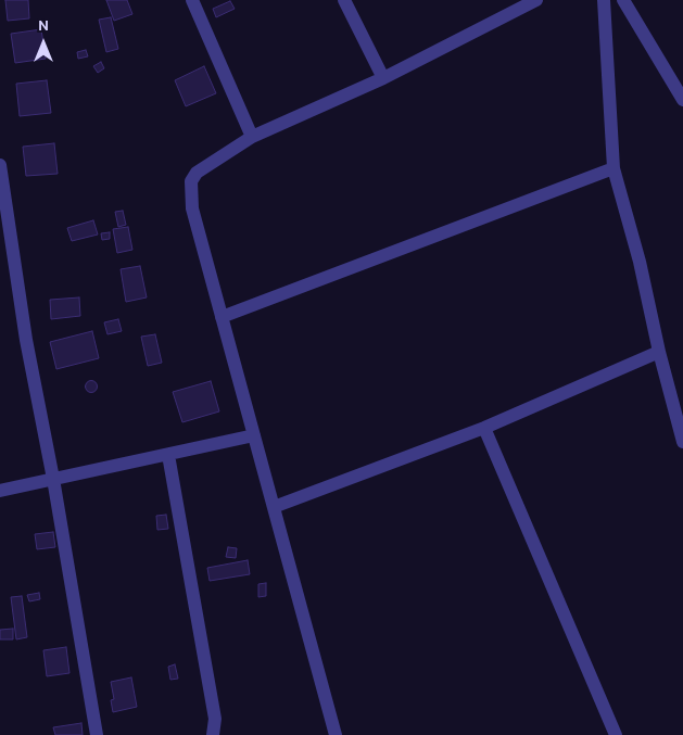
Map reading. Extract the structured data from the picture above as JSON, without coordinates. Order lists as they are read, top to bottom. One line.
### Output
{"north":"top"}
